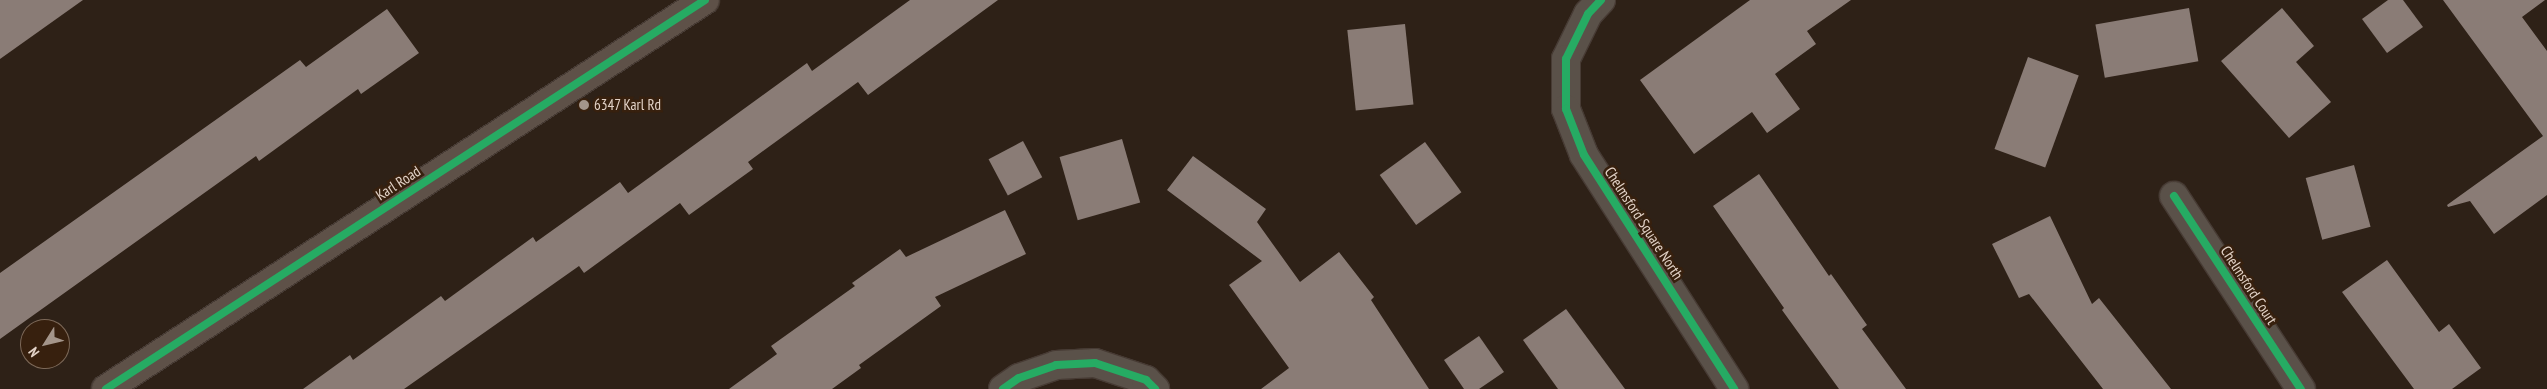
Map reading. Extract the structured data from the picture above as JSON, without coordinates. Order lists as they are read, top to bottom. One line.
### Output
{"streets":{"street":["Karl Road","Chelmsford Square North","Chelmsford Court"]},"places":["6347 Karl Rd"],"north":"bottom left"}
